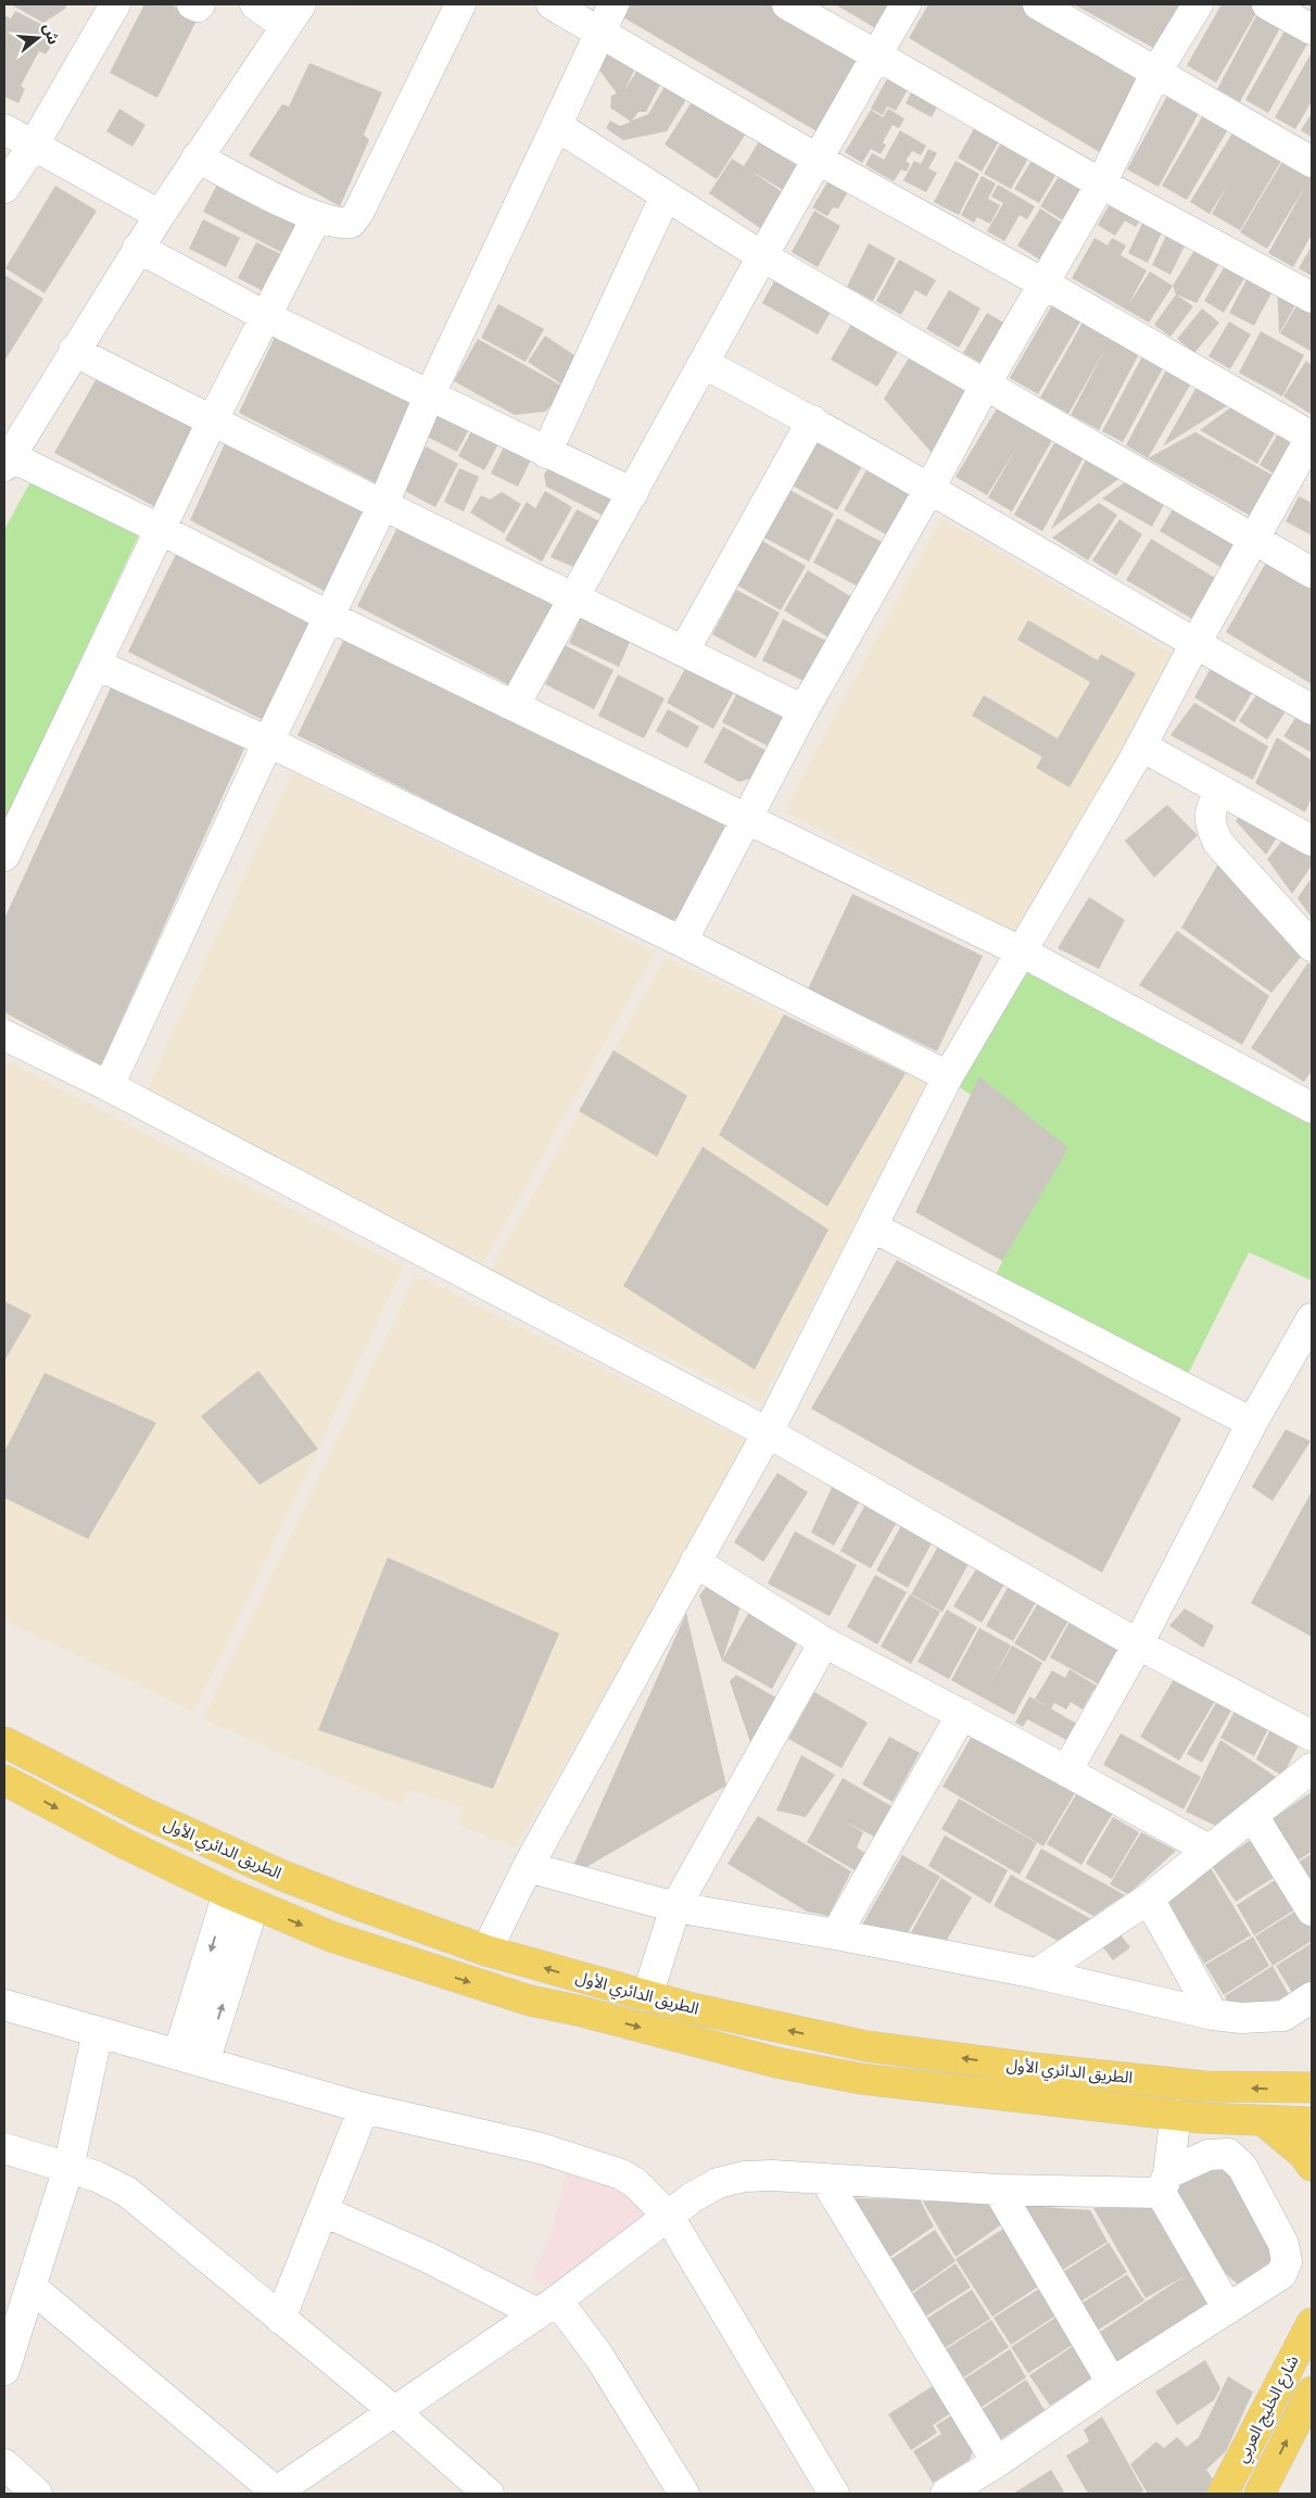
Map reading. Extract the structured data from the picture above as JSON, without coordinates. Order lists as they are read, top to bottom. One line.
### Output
{"streets":{"main road":["الطريق الدائري الأول","شارع الخليج العربي"]},"north":"right"}
